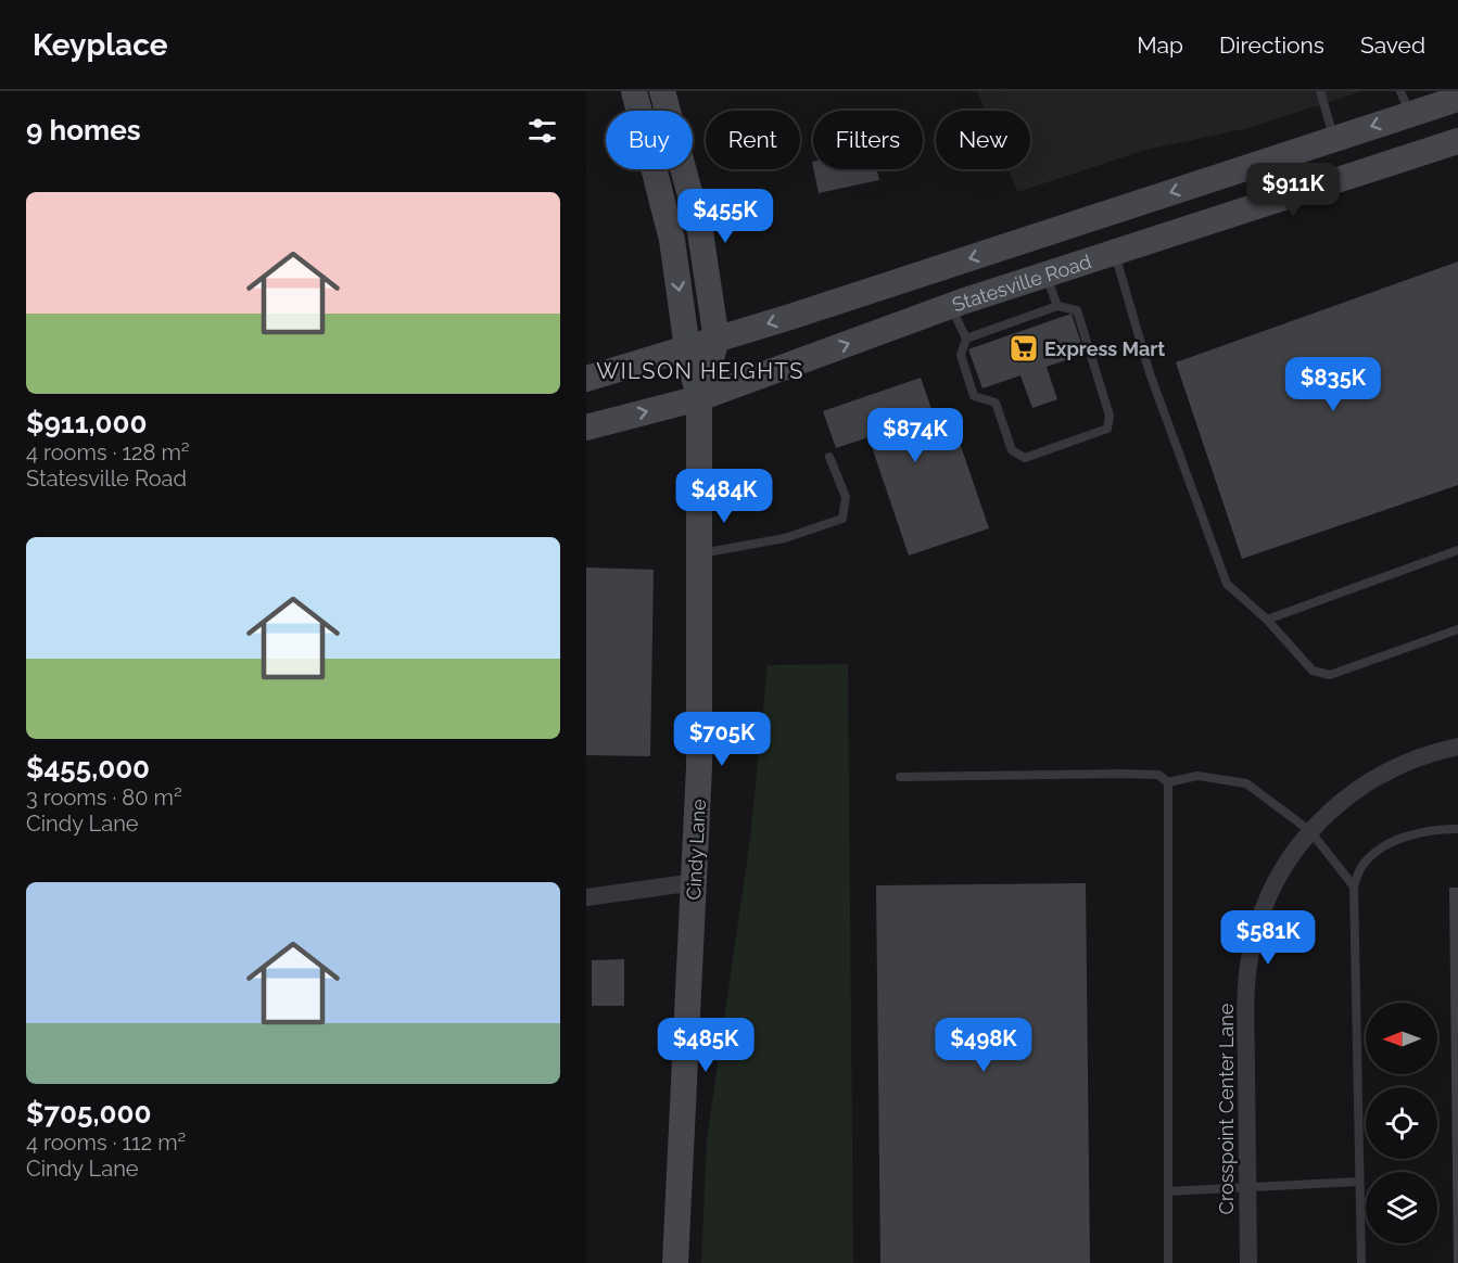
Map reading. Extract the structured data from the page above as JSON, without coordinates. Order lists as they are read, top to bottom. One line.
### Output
{"streets":{"main road":["Statesville Road","Cindy Lane"],"street":["Crosspoint Center Lane"]},"crossings":[["Statesville Road","Cindy Lane"]],"districts":["WILSON HEIGHTS"],"places":{"supermarket":["Express Mart"]},"north":"left","page":{"header":"Keyplace","nav":["Map","Directions","Saved"],"heading":"9 homes","chip":["Buy","Rent","Filters","New"],"price":["$911K","$455K","$835K","$874K","$484K","$705K","$581K","$485K","$498K"],"list":[{"name":"$911,000","note":"4 rooms · 128 m² · Statesville Road"},{"name":"$455,000","note":"3 rooms · 80 m² · Cindy Lane"},{"name":"$705,000","note":"4 rooms · 112 m² · Cindy Lane"}]}}
